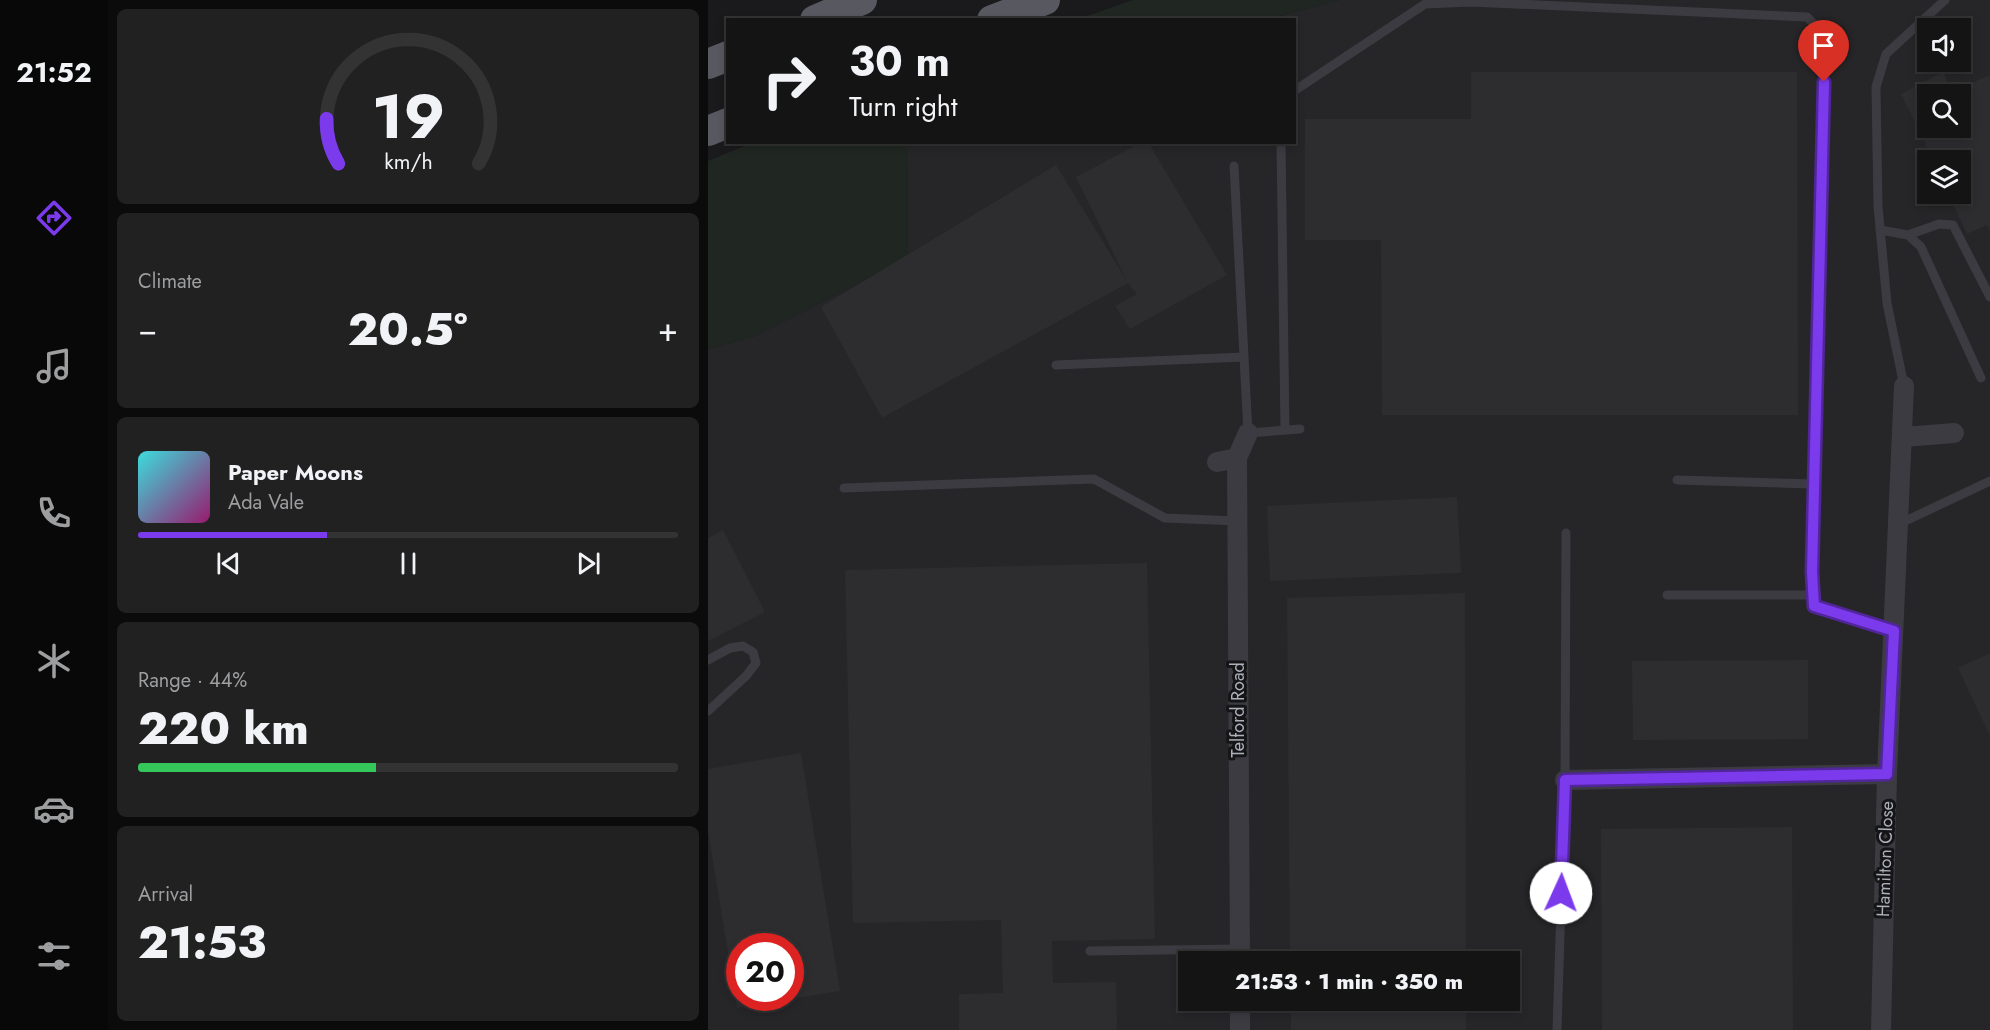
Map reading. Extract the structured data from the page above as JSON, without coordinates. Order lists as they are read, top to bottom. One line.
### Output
{"streets":{"street":["Telford Road","Hamilton Close"]},"page":{"tabs":"21:52","turn":["30 m","Turn right"],"tile":["Climate",["Range · 44%","220 km"],["Arrival","21:53"]],"heat":["−","20.5°","+"],"song":["Paper Moons","Ada Vale"],"limit":"20","trip":"21:53 · 1 min · 350 m","gauge":["19","km/h"]}}
